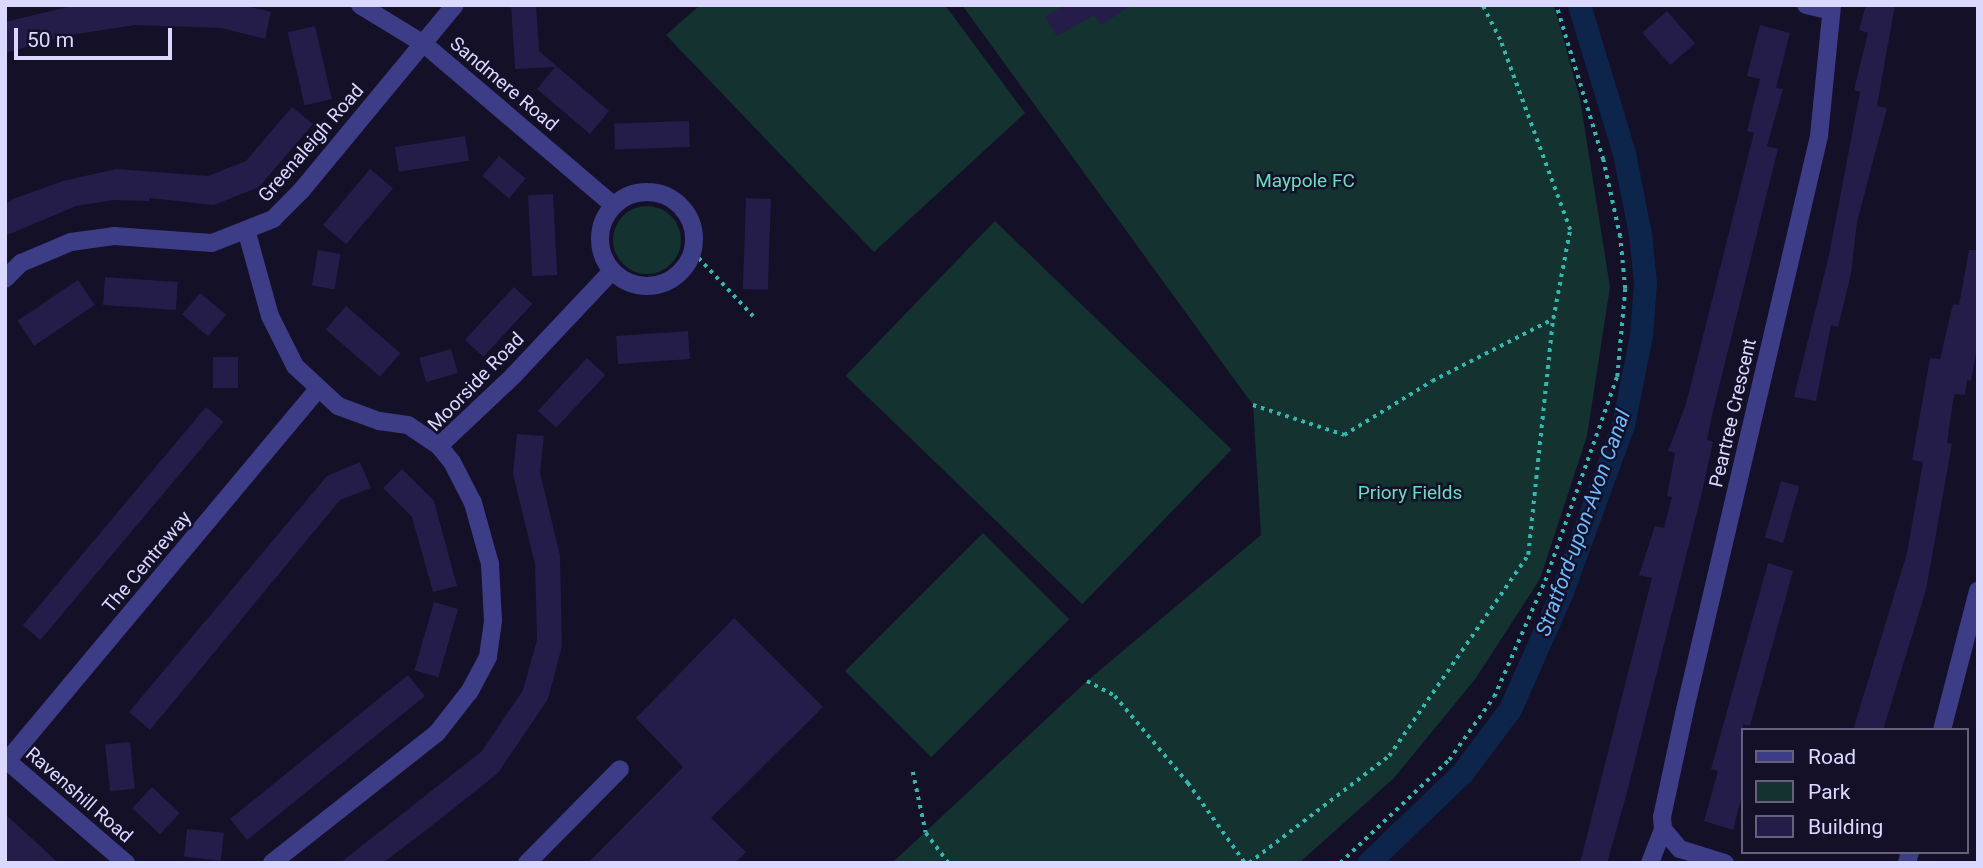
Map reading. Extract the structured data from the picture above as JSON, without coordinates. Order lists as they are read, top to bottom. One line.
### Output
{"streets":{"street":["Sandmere Road","Greenaleigh Road","Moorside Road","Peartree Crescent","The Centreway","Ravenshill Road"]},"crossings":[["Sandmere Road","Greenaleigh Road"],["Sandmere Road","Moorside Road"],["The Centreway","Ravenshill Road"]],"water":["Stratford-upon-Avon Canal"],"parks":["Maypole FC","Priory Fields"],"legend":["Road","Park","Building"],"scale_bar":"50 m"}
